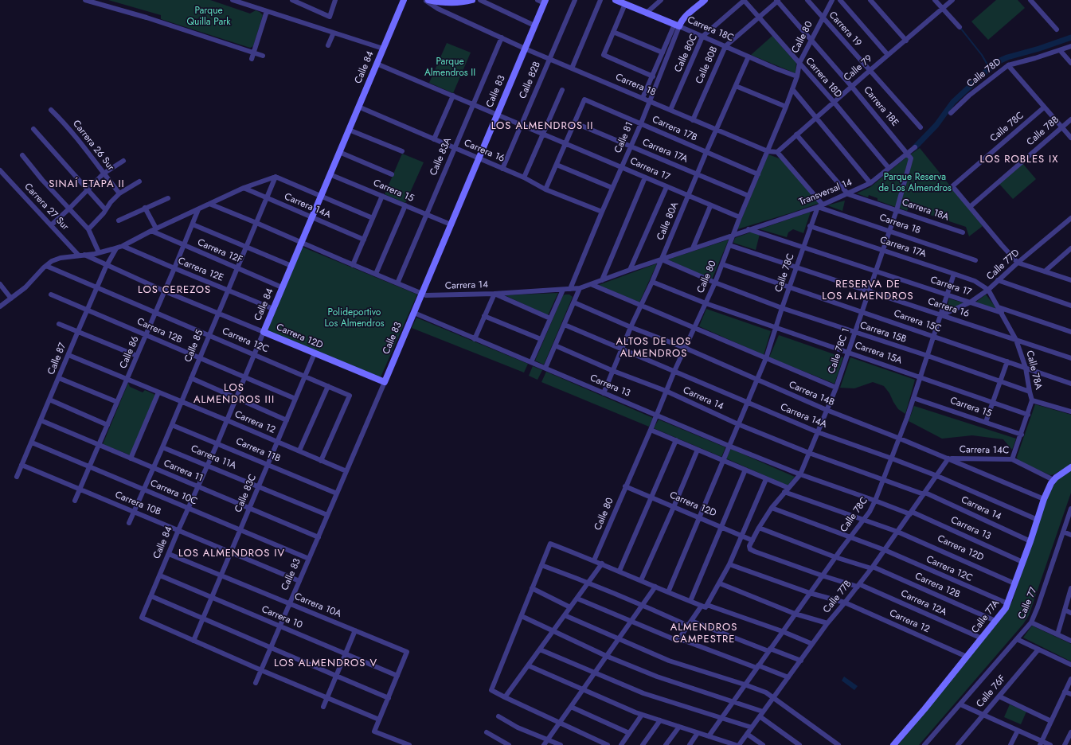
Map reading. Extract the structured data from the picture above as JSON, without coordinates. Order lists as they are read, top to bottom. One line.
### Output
{"streets":{"street":["Carrera 18C","Carrera 19","Calle 80","Calle 80C","Calle 80B","Calle 84","Calle 79","Calle 78D","Carrera 18D","Calle 82B","Carrera 18","Calle 83","Carrera 18E","Calle 78C","Carrera 17B","Calle 78B","Calle 81","Carrera 26 Sur","Carrera 16","Carrera 17A","Calle 83A","Carrera 17","Carrera 15","Transversal 14","Carrera 14A","Carrera 27 Sur","Carrera 18A","Calle 80A","Carrera 12F","Calle 77D","Carrera 12E","Carrera 14","Carrera 15C","Carrera 12B","Carrera 15B","Carrera 12D","Carrera 12C","Calle 85","Calle 78C 1","Calle 86","Carrera 15A","Calle 87","Calle 78A","Carrera 13","Carrera 14B","Carrera 12","Carrera 11B","Carrera 14C","Carrera 11A","Carrera 11","Carrera 10C","Calle 83C","Carrera 10B","Calle 77B","Carrera 12A","Calle 77","Carrera 10A","Calle 77A","Carrera 10","Calle 76F"]},"crossings":[["Carrera 18C","Calle 80"],["Carrera 18C","Calle 80C"],["Carrera 18C","Calle 80B"],["Carrera 18C","Calle 81"],["Carrera 18C","Calle 80A"],["Carrera 19","Calle 80"],["Carrera 19","Calle 79"],["Calle 80","Carrera 18D"],["Calle 80","Carrera 18"],["Calle 80","Carrera 18E"],["Calle 80","Carrera 17B"],["Calle 80","Carrera 16"],["Calle 80","Carrera 17A"],["Calle 80","Carrera 17"],["Calle 80","Transversal 14"],["Calle 80","Carrera 14A"],["Calle 80","Carrera 14"],["Calle 80","Carrera 15C"],["Calle 80","Carrera 15B"],["Calle 80","Carrera 12D"],["Calle 80","Carrera 15A"],["Calle 80","Carrera 13"],["Calle 80","Carrera 14B"],["Calle 80C","Carrera 18D"],["Calle 80C","Carrera 18"],["Calle 80B","Carrera 18D"],["Calle 80B","Carrera 18"],["Calle 80B","Carrera 18E"],["Calle 84","Carrera 16"],["Calle 84","Carrera 17"],["Calle 84","Carrera 15"],["Calle 84","Carrera 14A"],["Calle 84","Carrera 12F"],["Calle 84","Carrera 12E"],["Calle 84","Carrera 14"],["Calle 84","Carrera 12B"],["Calle 84","Carrera 12D"],["Calle 84","Carrera 12C"],["Calle 84","Carrera 12"],["Calle 84","Carrera 11B"],["Calle 84","Carrera 11A"],["Calle 84","Carrera 11"],["Calle 84","Carrera 10C"],["Calle 84","Calle 83C"],["Calle 84","Carrera 10B"],["Calle 84","Carrera 10A"],["Calle 84","Carrera 10"],["Calle 79","Carrera 18D"],["Calle 79","Carrera 18"],["Calle 79","Carrera 18E"],["Carrera 18D","Transversal 14"],["Calle 82B","Carrera 18"],["Calle 82B","Carrera 16"],["Calle 82B","Carrera 17"],["Carrera 18","Calle 83"],["Carrera 18","Calle 78C"],["Carrera 18","Calle 81"],["Carrera 18","Calle 83A"],["Carrera 18","Transversal 14"],["Carrera 18","Calle 80A"],["Carrera 18","Calle 78C 1"],["Calle 83","Carrera 16"],["Calle 83","Carrera 17"],["Calle 83","Carrera 15"],["Calle 83","Carrera 14"],["Calle 83","Carrera 12D"],["Calle 83","Carrera 13"],["Calle 83","Carrera 12"],["Calle 83","Carrera 11B"],["Calle 83","Carrera 11A"],["Calle 83","Carrera 11"],["Calle 83","Carrera 10C"],["Calle 83","Carrera 10B"],["Calle 83","Carrera 10A"],["Calle 83","Carrera 10"],["Carrera 18E","Transversal 14"],["Carrera 18E","Calle 78C 1"],["Calle 78C","Calle 78B"],["Calle 78C","Carrera 16"],["Calle 78C","Carrera 17A"],["Calle 78C","Carrera 17"],["Calle 78C","Carrera 15"],["Calle 78C","Transversal 14"],["Calle 78C","Carrera 14A"],["Calle 78C","Calle 77D"],["Calle 78C","Carrera 14"],["Calle 78C","Carrera 15C"],["Calle 78C","Carrera 12B"],["Calle 78C","Carrera 15B"],["Calle 78C","Carrera 12D"],["Calle 78C","Carrera 12C"],["Calle 78C","Carrera 15A"],["Calle 78C","Carrera 13"],["Calle 78C","Carrera 14B"],["Calle 78C","Carrera 12"],["Calle 78C","Carrera 12A"],["Carrera 17B","Calle 81"],["Carrera 17B","Carrera 17A"],["Carrera 17B","Calle 80A"],["Calle 81","Carrera 16"],["Calle 81","Carrera 17A"],["Calle 81","Carrera 17"],["Calle 81","Carrera 14"],["Carrera 16","Calle 83A"],["Carrera 16","Calle 77D"],["Carrera 16","Calle 78C 1"],["Carrera 16","Calle 78A"],["Carrera 17A","Calle 80A"],["Carrera 17A","Calle 77D"],["Carrera 17A","Calle 78C 1"],["Carrera 17A","Calle 78A"],["Calle 83A","Carrera 17"],["Calle 83A","Carrera 15"],["Calle 83A","Carrera 14"],["Carrera 17","Transversal 14"],["Carrera 17","Calle 80A"],["Carrera 17","Calle 77D"],["Carrera 17","Calle 78C 1"],["Carrera 17","Calle 78A"],["Carrera 15","Calle 78A"],["Transversal 14","Carrera 18A"],["Transversal 14","Carrera 14"],["Transversal 14","Calle 78C 1"],["Carrera 14A","Calle 80A"],["Carrera 14A","Calle 85"],["Carrera 14A","Calle 78C 1"],["Carrera 14A","Calle 77B"],["Carrera 14A","Calle 77A"],["Carrera 27 Sur","Carrera 12D"],["Carrera 18A","Calle 78C 1"],["Calle 80A","Carrera 14"],["Calle 80A","Carrera 15B"],["Calle 80A","Carrera 15A"],["Calle 80A","Carrera 13"],["Calle 80A","Carrera 14B"],["Carrera 12F","Calle 85"],["Carrera 12F","Calle 86"],["Calle 77D","Calle 78A"],["Carrera 12E","Calle 85"],["Carrera 12E","Calle 86"],["Carrera 14","Carrera 15B"],["Carrera 14","Calle 85"],["Carrera 14","Calle 78C 1"],["Carrera 14","Calle 77B"],["Carrera 14","Calle 77A"],["Carrera 15C","Calle 78C 1"],["Carrera 15C","Calle 78A"],["Carrera 12B","Calle 85"],["Carrera 12B","Calle 78C 1"],["Carrera 12B","Calle 86"],["Carrera 12B","Calle 87"],["Carrera 12B","Calle 83C"],["Carrera 12B","Calle 77B"],["Carrera 12B","Calle 77A"],["Carrera 15B","Calle 78C 1"],["Carrera 15B","Calle 78A"],["Carrera 12D","Calle 85"],["Carrera 12D","Calle 78C 1"],["Carrera 12D","Calle 86"],["Carrera 12D","Calle 87"],["Carrera 12D","Calle 83C"],["Carrera 12D","Calle 77B"],["Carrera 12D","Carrera 12A"],["Carrera 12D","Calle 77A"],["Carrera 12C","Calle 85"],["Carrera 12C","Calle 78C 1"],["Carrera 12C","Calle 86"],["Carrera 12C","Calle 87"],["Carrera 12C","Carrera 12"],["Carrera 12C","Calle 83C"],["Carrera 12C","Calle 77B"],["Carrera 12C","Calle 77A"],["Calle 85","Carrera 12"],["Calle 85","Carrera 11B"],["Calle 85","Carrera 11A"],["Calle 85","Carrera 11"],["Calle 85","Carrera 10C"],["Calle 85","Carrera 10B"],["Calle 78C 1","Carrera 15A"],["Calle 78C 1","Carrera 13"],["Calle 78C 1","Carrera 14B"],["Calle 78C 1","Carrera 12A"],["Calle 86","Carrera 12"],["Calle 86","Carrera 11"],["Calle 86","Carrera 10C"],["Calle 86","Carrera 10B"],["Carrera 15A","Calle 78A"],["Calle 87","Carrera 12"],["Calle 87","Carrera 11"],["Calle 87","Carrera 10C"],["Calle 87","Carrera 10B"],["Calle 78A","Carrera 14C"],["Carrera 13","Calle 77B"],["Carrera 13","Calle 77A"],["Carrera 14B","Carrera 14C"],["Carrera 14B","Calle 77B"],["Carrera 14B","Calle 77A"],["Carrera 12","Calle 83C"],["Carrera 12","Calle 77B"],["Carrera 12","Calle 77A"],["Carrera 11B","Calle 83C"],["Carrera 14C","Calle 77B"],["Carrera 14C","Calle 77A"],["Carrera 11A","Calle 83C"],["Carrera 11","Calle 83C"],["Carrera 10C","Calle 83C"],["Calle 83C","Carrera 10B"],["Calle 83C","Carrera 10A"],["Calle 83C","Carrera 10"],["Calle 77B","Carrera 12A"],["Carrera 12A","Calle 77A"],["Carrera 10A","Carrera 10"]],"districts":["LOS ALMENDROS II","LOS ROBLES IX","SINAÍ ETAPA II","RESERVA DE LOS ALMENDROS","LOS CEREZOS","ALTOS DE LOS ALMENDROS","LOS ALMENDROS III","LOS ALMENDROS IV","ALMENDROS CAMPESTRE","LOS ALMENDROS V"],"parks":["Parque Quilla Park","Parque Almendros II","Parque Reserva de Los Almendros","Polideportivo Los Almendros"]}
